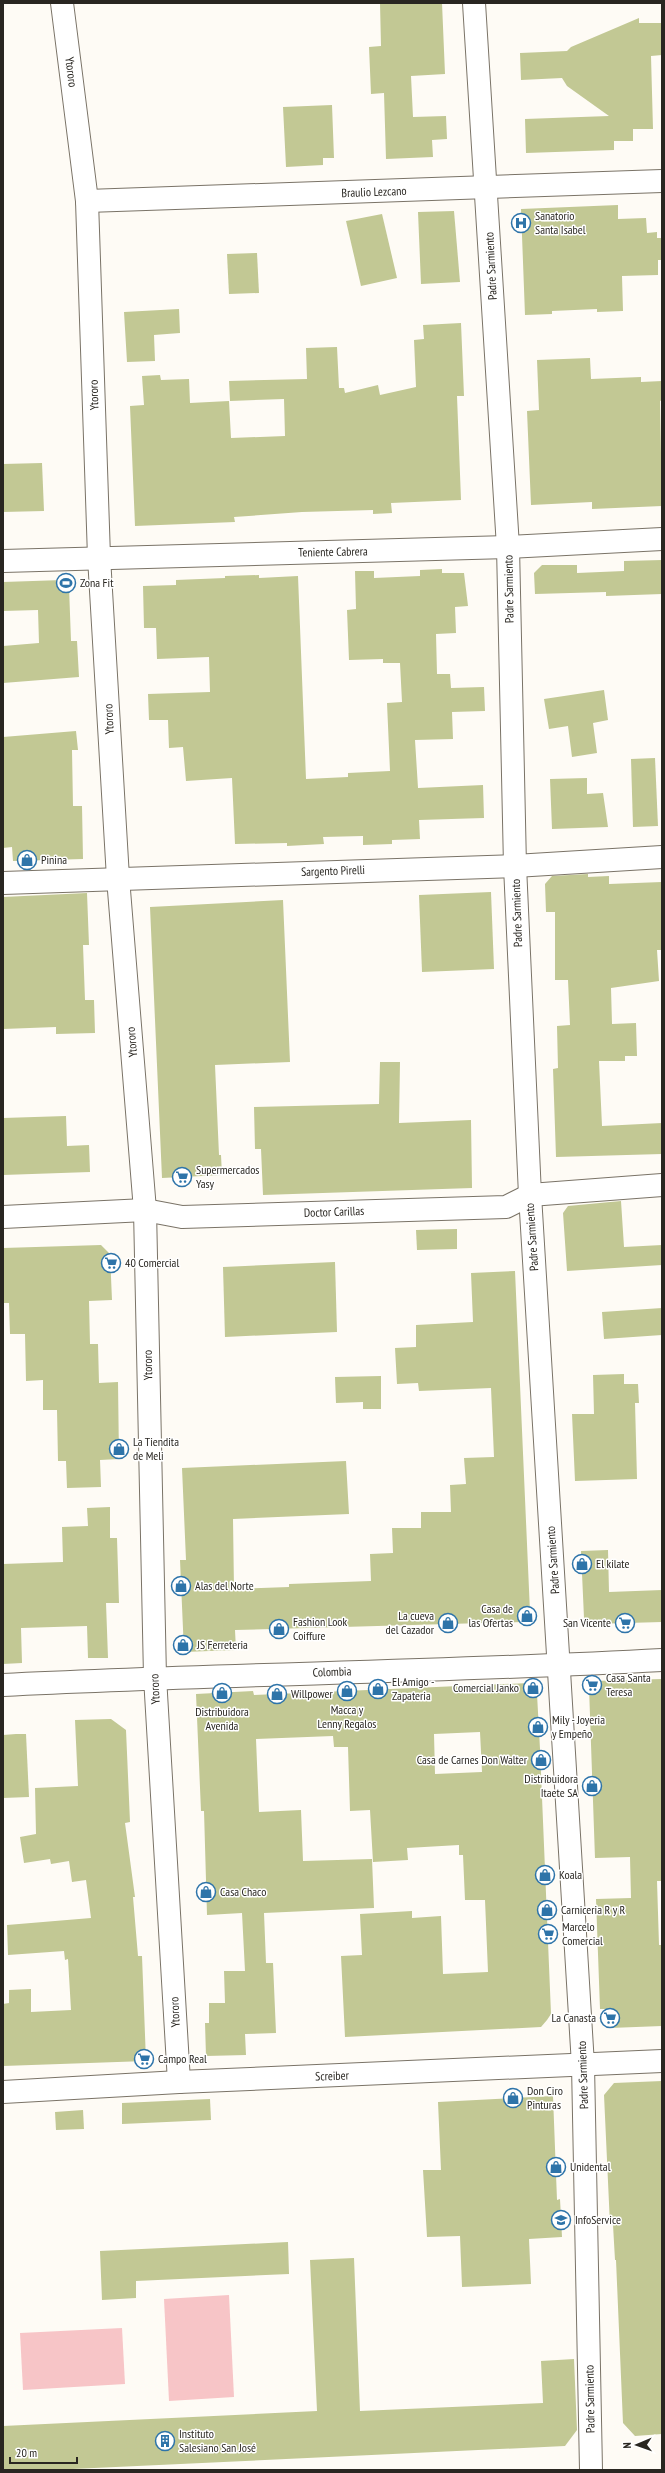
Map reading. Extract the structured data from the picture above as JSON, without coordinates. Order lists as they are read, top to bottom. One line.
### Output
{"streets":{"street":["Ytororo","Braulio Lezcano","Padre Sarmiento","Teniente Cabrera","Sargento Pirelli","Doctor Carillas","Colombia","Screiber"]},"crossings":[["Ytororo","Braulio Lezcano"],["Ytororo","Teniente Cabrera"],["Ytororo","Sargento Pirelli"],["Ytororo","Doctor Carillas"],["Ytororo","Colombia"],["Ytororo","Screiber"],["Braulio Lezcano","Padre Sarmiento"],["Padre Sarmiento","Teniente Cabrera"],["Padre Sarmiento","Sargento Pirelli"],["Padre Sarmiento","Doctor Carillas"],["Padre Sarmiento","Colombia"],["Padre Sarmiento","Screiber"]],"places":{"hospital":["Sanatorio Santa Isabel"],"sports":["Zona Fit"],"shop":["Pinina","La Tiendita de Meli","El kilate","Alas del Norte","Casa de las Ofertas","La cueva del Cazador","Fashion Look Coiffure","JS Ferreteria","Comercial Janko","El Amigo - Zapateria","Macca y Lenny Regalos","Distribuidora Avenida","Willpower","Mily - Joyeria y Empeño","Casa de Carnes Don Walter","Distribuidora Itaete SA","Koala","Casa Chaco","Carniceria R y R","Don Ciro Pinturas","Unidental"],"supermarket":["Supermercados Yasy","40 Comercial","San Vicente","Casa Santa Teresa","Marcelo Comercial","La Canasta","Campo Real"],"school or university":["InfoService"],"building":["Instituto Salesiano San José"]},"scale_bar":"20 m","north":"left"}
